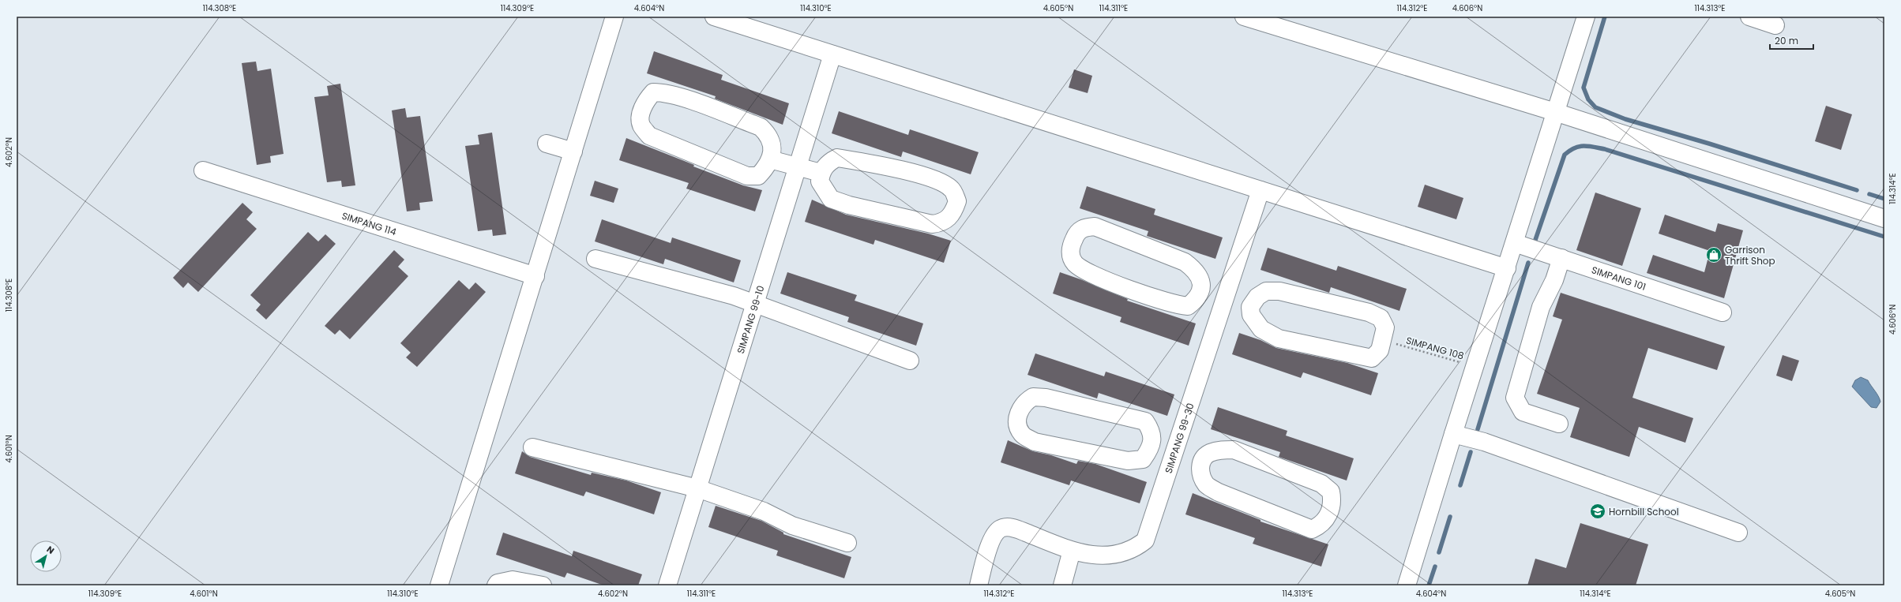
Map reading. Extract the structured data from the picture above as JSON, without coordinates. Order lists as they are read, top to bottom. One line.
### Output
{"streets":{"street":["SIMPANG 114","SIMPANG 101","SIMPANG 99-10","SIMPANG 99-30"],"path":["SIMPANG 108"]},"places":{"shop":["Garrison Thrift Shop"],"school or university":["Hornbill School"]},"scale_bar":"20 m","north":"top right","coordinates":["114.308°E","114.309°E","4.604°N","114.310°E","4.605°N","114.311°E","114.312°E","4.606°N","114.313°E","4.602°N","114.314°E","4.601°N"]}
